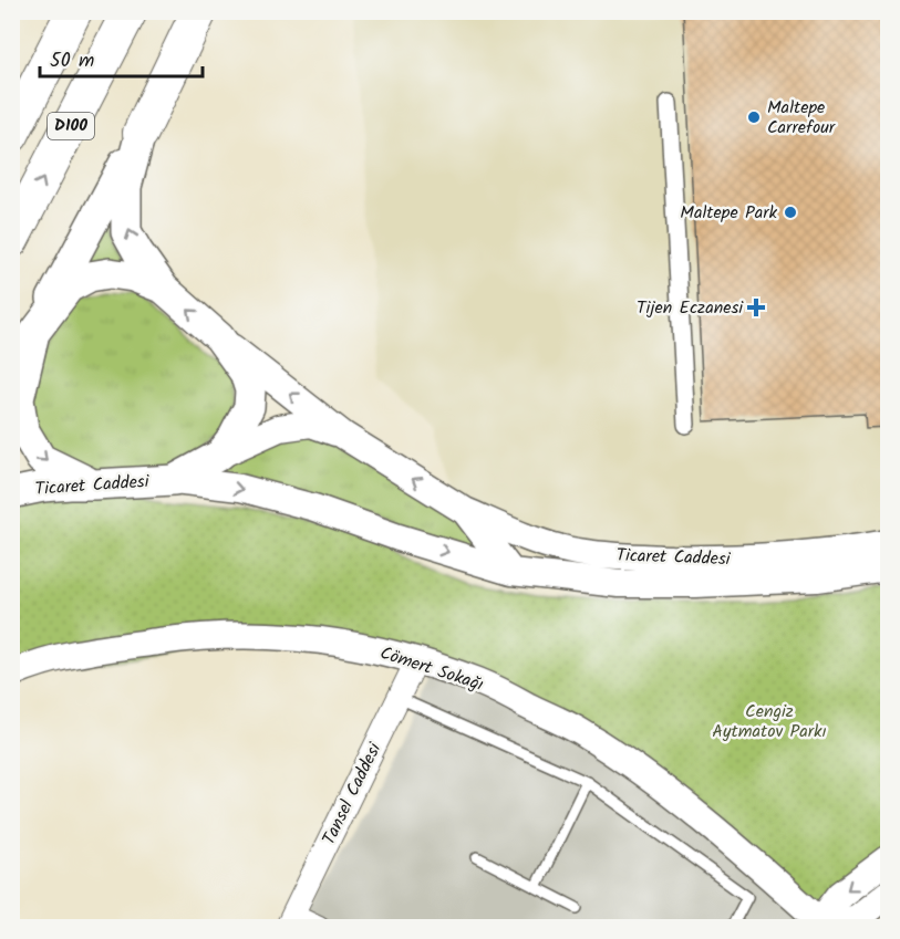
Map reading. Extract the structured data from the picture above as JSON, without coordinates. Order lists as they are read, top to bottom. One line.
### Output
{"streets":{"highway":["D100"],"main road":["Ticaret Caddesi"],"street":["Cömert Sokağı","Tansel Caddesi"]},"crossings":[["Cömert Sokağı","Tansel Caddesi"]],"parks":["Cengiz Aytmatov Parkı"],"places":{"other":["Maltepe Carrefour","Maltepe Park"],"health":["Tijen Eczanesi"]},"scale_bar":"50 m"}
